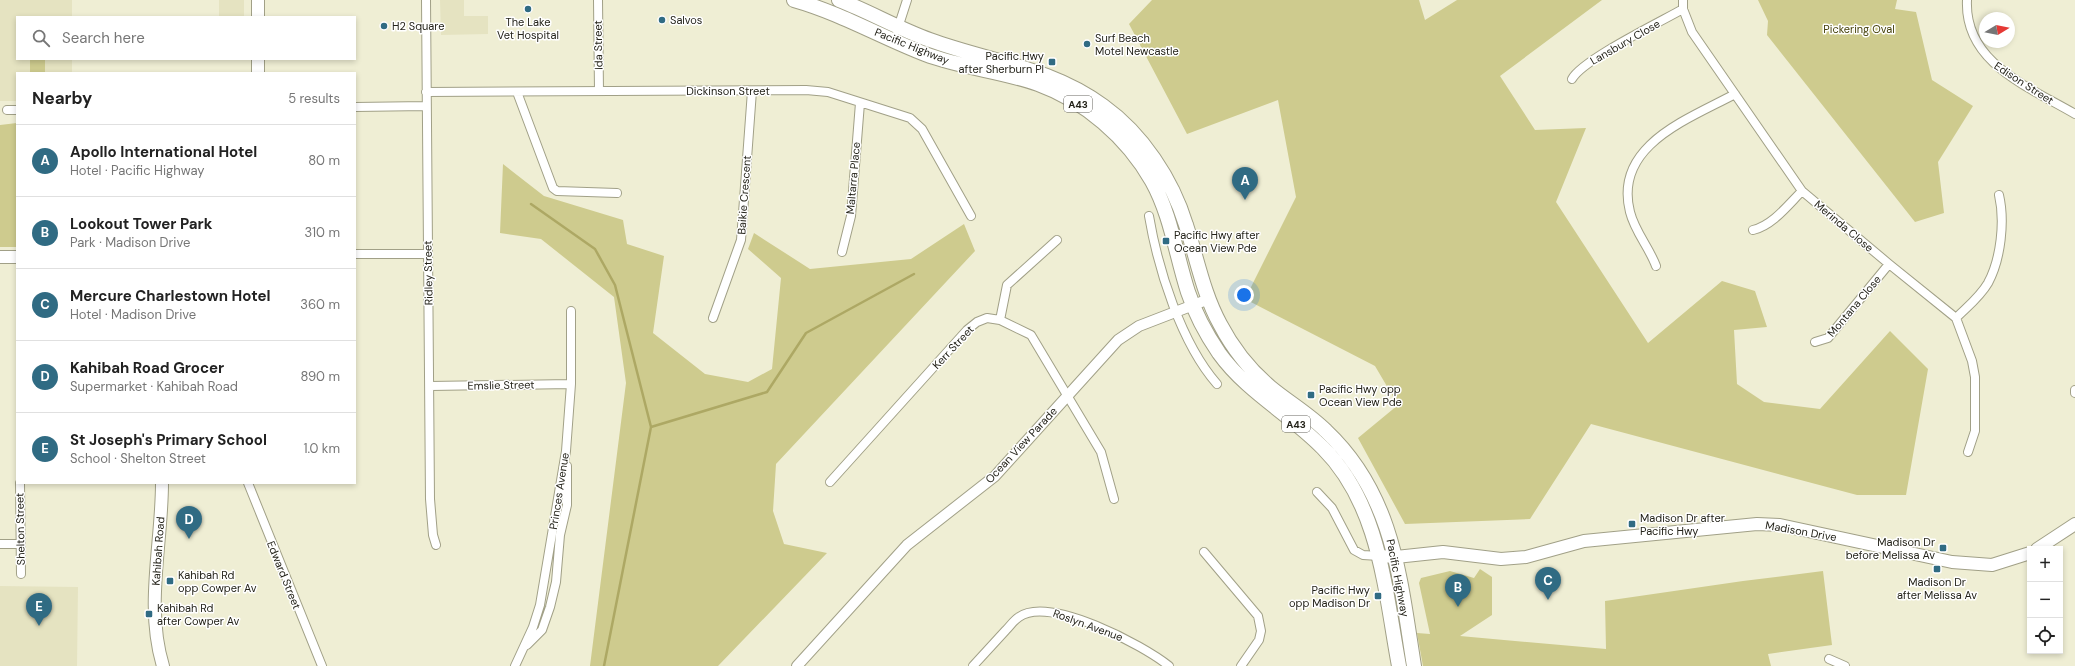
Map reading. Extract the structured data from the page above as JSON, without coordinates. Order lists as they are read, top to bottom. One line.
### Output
{"streets":{"highway":["Pacific Highway","A43"],"main road":["Madison Drive","Kahibah Road"],"street":["Lansbury Close","Ida Street","Edison Street","Dickinson Street","Maltarra Place","Baikie Crescent","Merinda Close","Ridley Street","Montana Close","Kerr Street","Emslie Street","Ocean View Parade","Princes Avenue","Shelton Street","Edward Street","Roslyn Avenue"]},"crossings":[["Lansbury Close","Merinda Close"],["Ida Street","Dickinson Street"],["Pacific Highway","Ocean View Parade"],["Pacific Highway","Madison Drive"],["Dickinson Street","Maltarra Place"],["Dickinson Street","Baikie Crescent"],["Dickinson Street","Ridley Street"],["Merinda Close","Montana Close"],["Ridley Street","Emslie Street"],["Kerr Street","Ocean View Parade"],["Emslie Street","Princes Avenue"]],"parks":["Pickering Oval"],"places":{"other":["The Lake Vet Hospital","Salvos","H2 Square","Surf Beach Motel Newcastle"],"transit":["Pacific Hwy after Sherburn Pl","Pacific Hwy after Ocean View Pde","Pacific Hwy opp Ocean View Pde","Madison Dr after Pacific Hwy","Madison Dr before Melissa Av","Madison Dr after Melissa Av","Kahibah Rd opp Cowper Av","Pacific Hwy opp Madison Dr","Kahibah Rd after Cowper Av"]},"north":"right","page":{"search":"Search here","heading":["Nearby","5 results"],"list":[{"mark":"A","name":"Apollo International Hotel","note":"Hotel · Pacific Highway","value":"80 m"},{"mark":"B","name":"Lookout Tower Park","note":"Park · Madison Drive","value":"310 m"},{"mark":"C","name":"Mercure Charlestown Hotel","note":"Hotel · Madison Drive","value":"360 m"},{"mark":"D","name":"Kahibah Road Grocer","note":"Supermarket · Kahibah Road","value":"890 m"},{"mark":"E","name":"St Joseph's Primary School","note":"School · Shelton Street","value":"1.0 km"}],"pins":["A","D","C","B","E"],"map_buttons":["+","−"]}}
